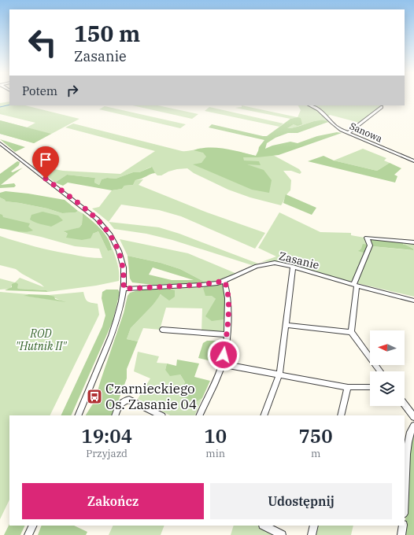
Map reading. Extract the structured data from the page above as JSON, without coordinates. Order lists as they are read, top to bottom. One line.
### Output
{"streets":{"street":["Sanowa","Zasanie"]},"parks":["ROD \"Hutnik II\""],"places":{"bus stop":["Czarnieckiego Os. Zasanie 04"]},"north":"left","page":{"turn":["150 m","Zasanie"],"then":"Potem","eta":["19:04","Przyjazd","10","min","750","m"],"buttons":["Zakończ","Udostępnij"]}}
